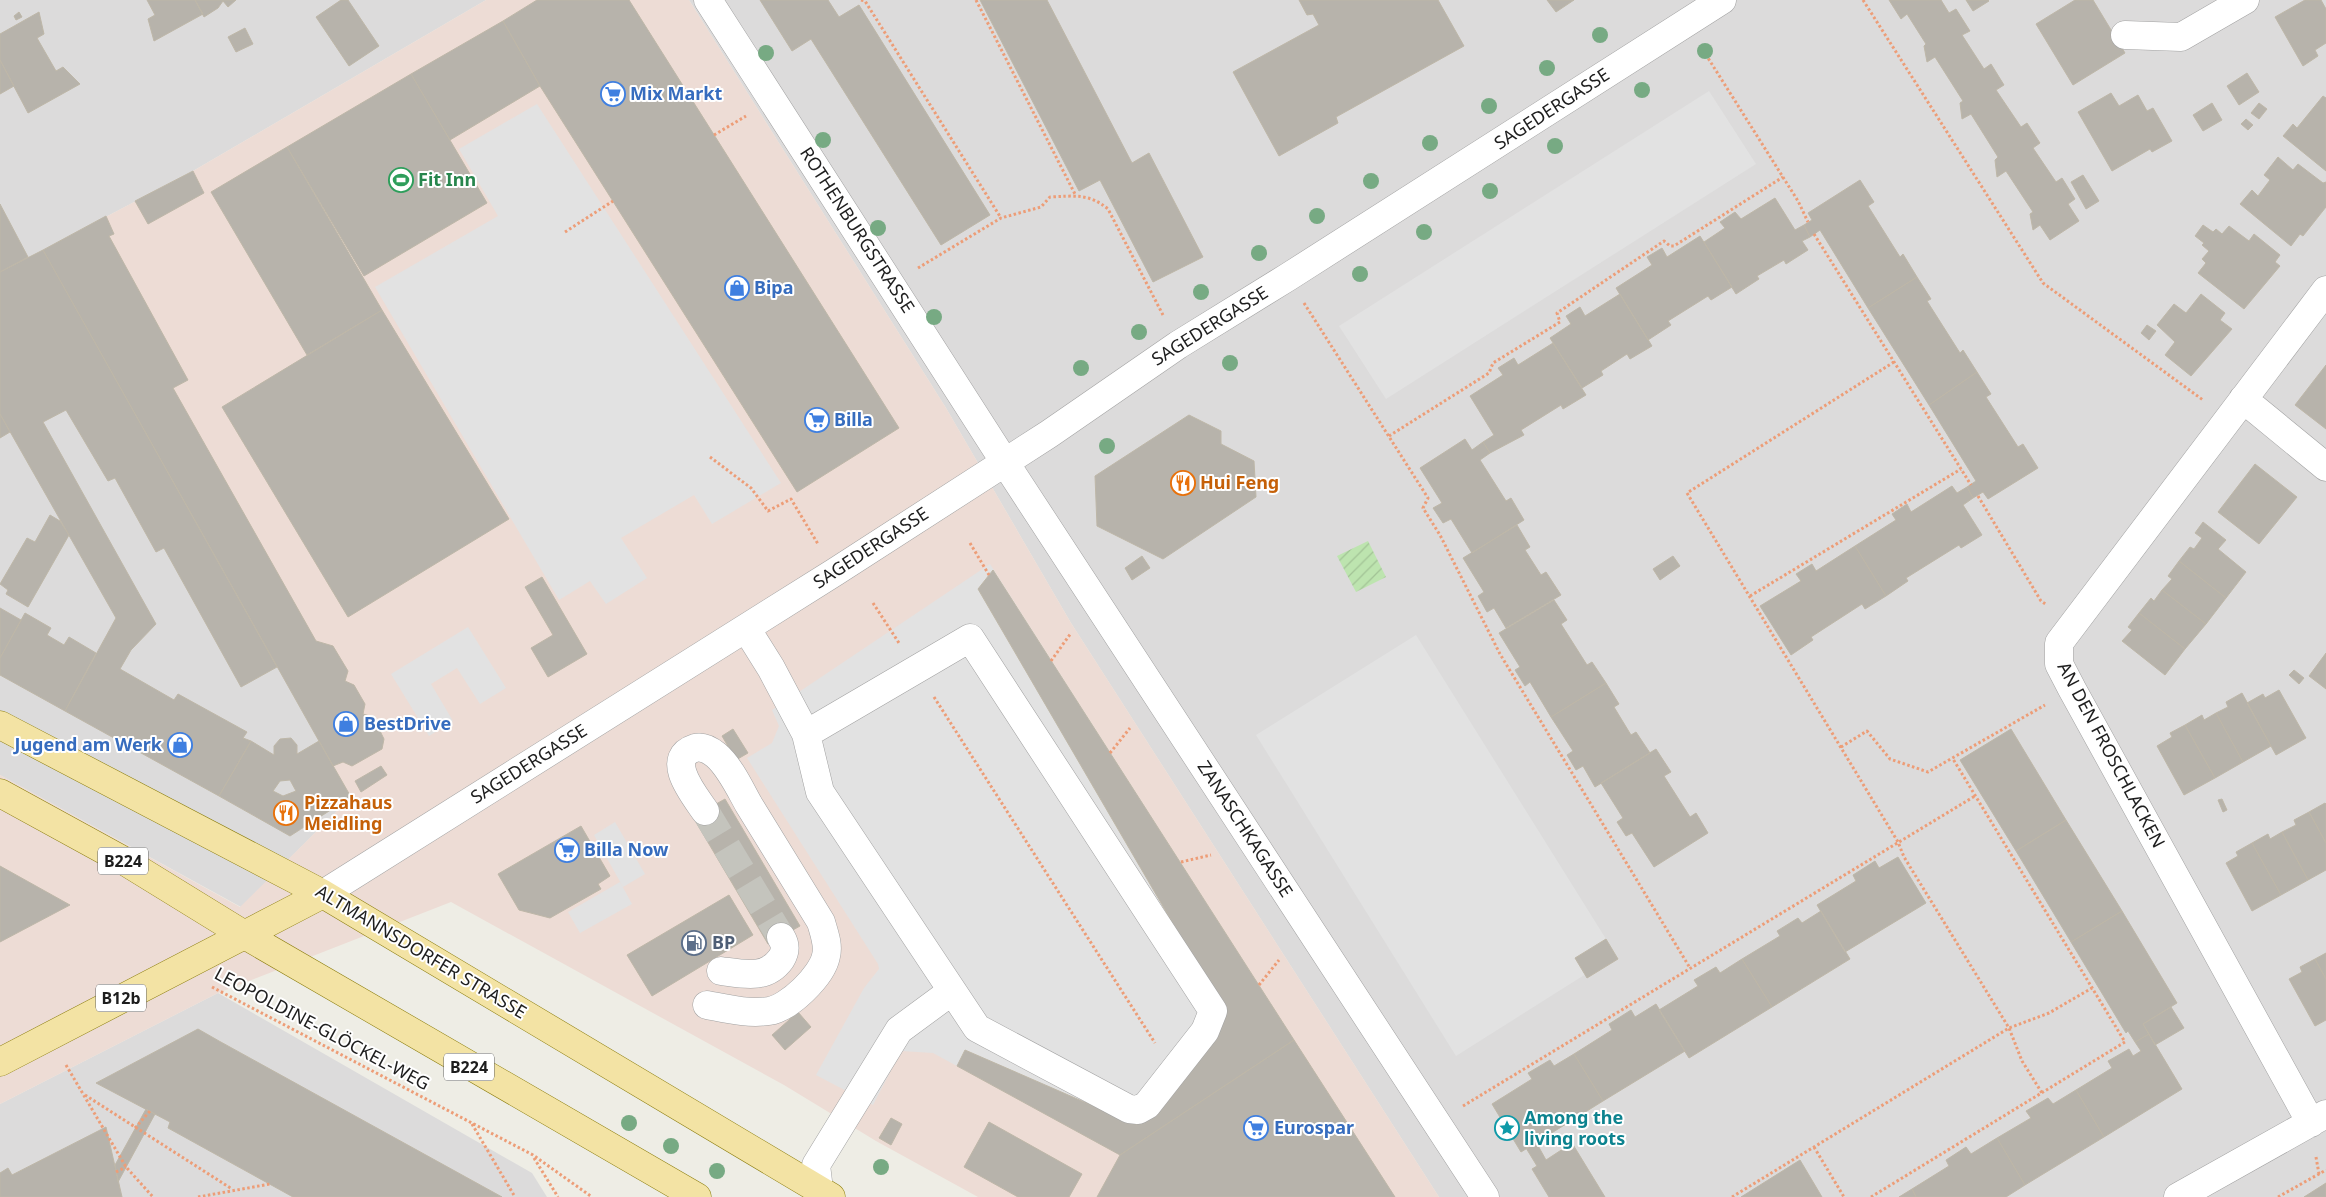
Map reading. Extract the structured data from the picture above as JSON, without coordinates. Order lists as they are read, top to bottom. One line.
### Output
{"streets":{"main road":["SAGEDERGASSE","B224","ALTMANNSDORFER STRASSE","B12b"],"street":["ROTHENBURGSTRASSE","AN DEN FROSCHLACKEN","ZANASCHKAGASSE"],"path":["LEOPOLDINE-GLÖCKEL-WEG"]},"crossings":[["SAGEDERGASSE","ROTHENBURGSTRASSE"],["SAGEDERGASSE","ZANASCHKAGASSE"],["SAGEDERGASSE","B224"],["SAGEDERGASSE","ALTMANNSDORFER STRASSE"],["ROTHENBURGSTRASSE","ZANASCHKAGASSE"]],"places":{"supermarket":["Mix Markt","Billa","Billa Now","Eurospar"],"sports":["Fit Inn"],"shop":["Bipa","BestDrive","Jugend am Werk"],"restaurant":["Hui Feng","Pizzahaus Meidling"],"fuel station":["BP"],"place":["Among the living roots"]}}
